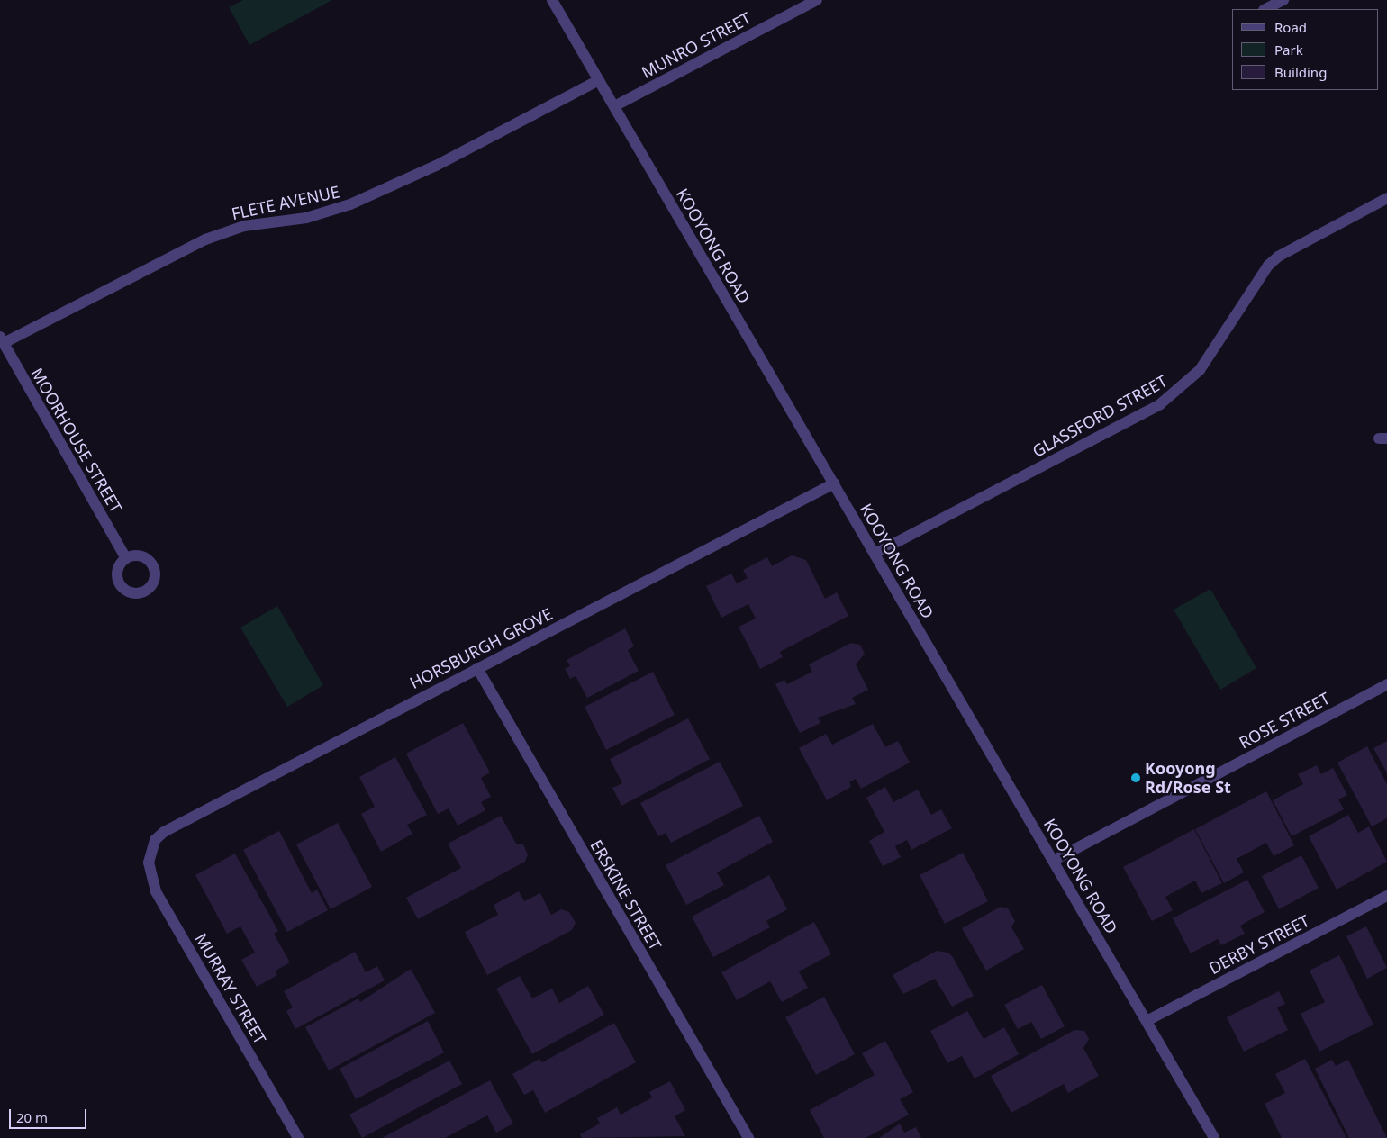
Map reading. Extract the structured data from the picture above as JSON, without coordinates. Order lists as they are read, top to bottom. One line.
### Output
{"streets":{"street":["MUNRO STREET","FLETE AVENUE","KOOYONG ROAD","GLASSFORD STREET","MOORHOUSE STREET","HORSBURGH GROVE","ROSE STREET","ERSKINE STREET","DERBY STREET","MURRAY STREET"]},"crossings":[["MUNRO STREET","KOOYONG ROAD"],["FLETE AVENUE","KOOYONG ROAD"],["FLETE AVENUE","MOORHOUSE STREET"],["KOOYONG ROAD","GLASSFORD STREET"],["KOOYONG ROAD","HORSBURGH GROVE"],["KOOYONG ROAD","ROSE STREET"],["KOOYONG ROAD","DERBY STREET"],["HORSBURGH GROVE","ERSKINE STREET"],["HORSBURGH GROVE","MURRAY STREET"]],"places":["Kooyong Rd/Rose St"],"legend":["Road","Park","Building"],"scale_bar":"20 m"}
